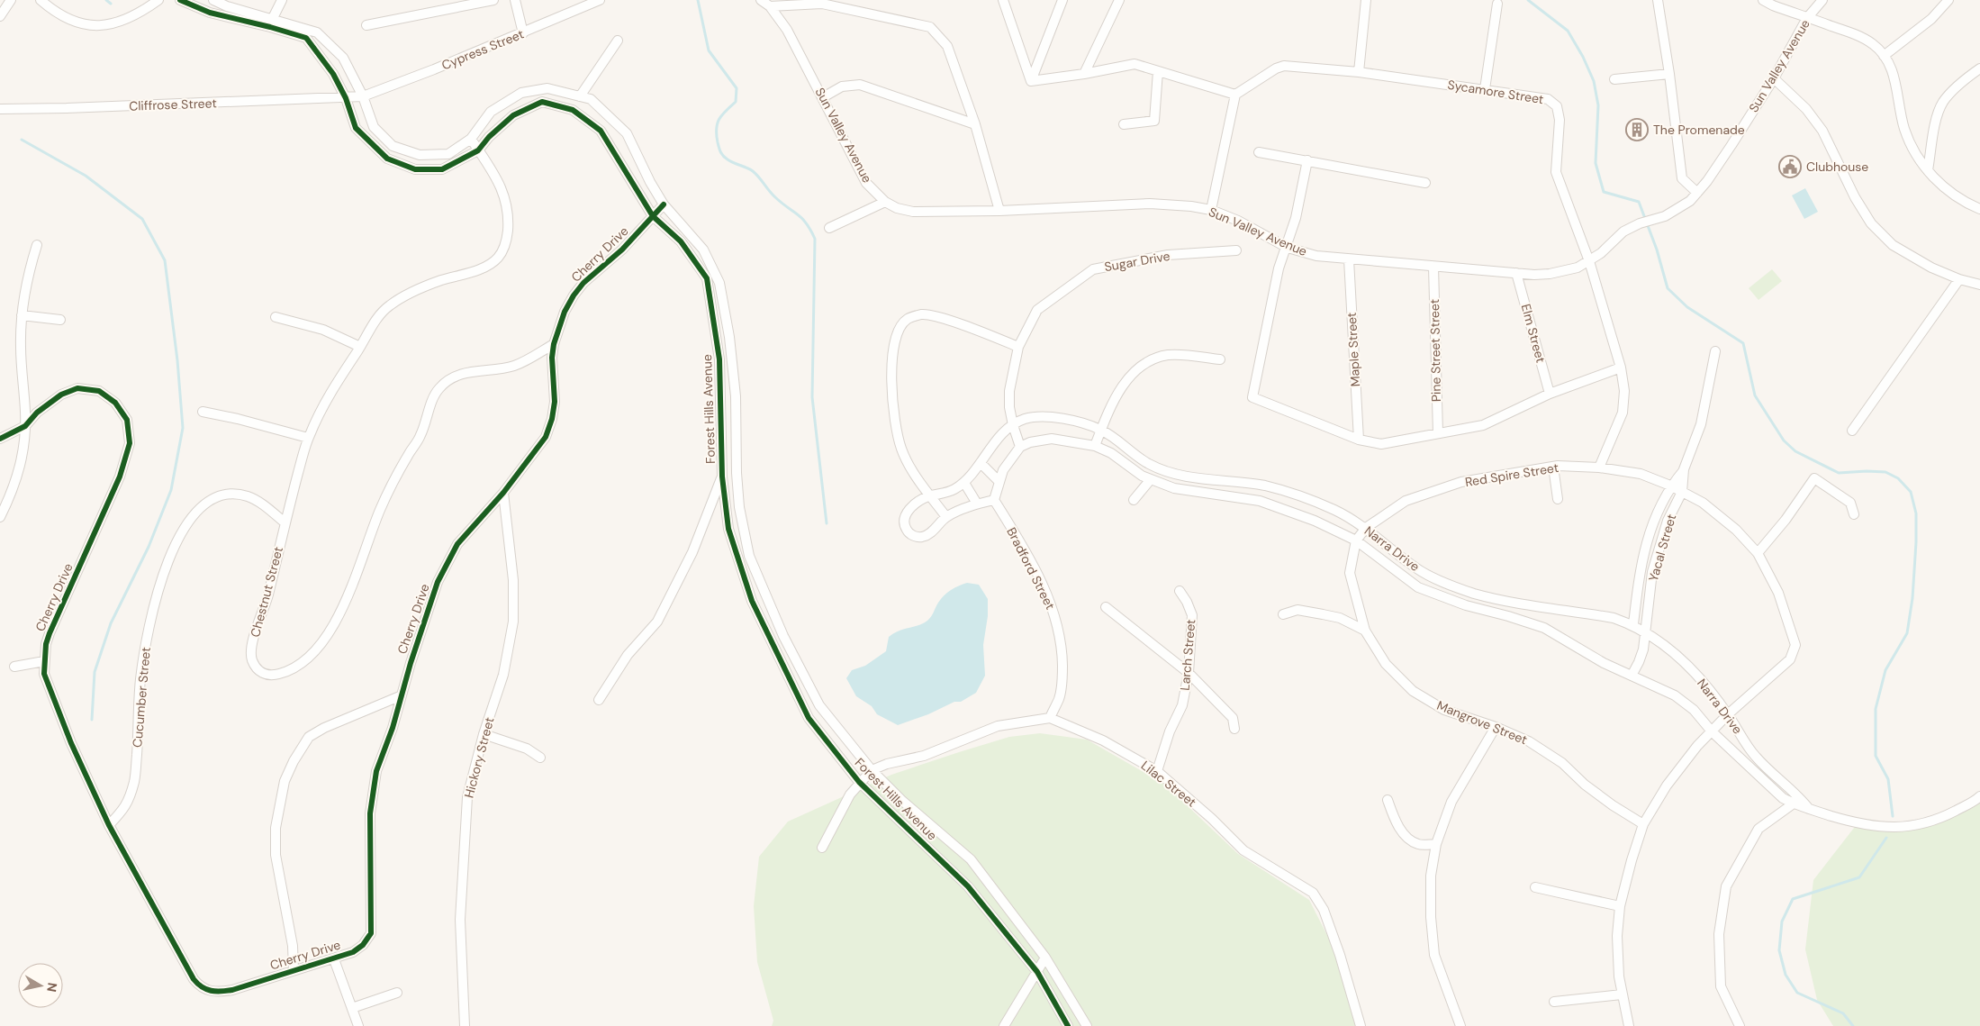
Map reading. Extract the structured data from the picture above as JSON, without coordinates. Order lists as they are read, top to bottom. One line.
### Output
{"streets":{"street":["Cypress Street","Sun Valley Avenue","Sycamore Street","Cliffrose Street","Cherry Drive","Sugar Drive","Elm Street","Maple Street","Pine Street Street","Forest Hills Avenue","Red Spire Street","Yacal Street","Narra Drive","Bradford Street","Chestnut Street","Larch Street","Cucumber Street","Mangrove Street","Hickory Street","Lilac Street"]},"crossings":[["Cypress Street","Cliffrose Street"],["Cypress Street","Forest Hills Avenue"],["Sun Valley Avenue","Sycamore Street"],["Sun Valley Avenue","Elm Street"],["Sun Valley Avenue","Maple Street"],["Sun Valley Avenue","Pine Street Street"],["Sycamore Street","Red Spire Street"],["Cliffrose Street","Forest Hills Avenue"],["Cherry Drive","Forest Hills Avenue"],["Cherry Drive","Chestnut Street"],["Cherry Drive","Cucumber Street"],["Cherry Drive","Hickory Street"],["Sugar Drive","Narra Drive"],["Forest Hills Avenue","Chestnut Street"],["Red Spire Street","Yacal Street"],["Red Spire Street","Narra Drive"],["Red Spire Street","Mangrove Street"],["Yacal Street","Narra Drive"],["Narra Drive","Mangrove Street"],["Bradford Street","Lilac Street"],["Chestnut Street","Cucumber Street"],["Larch Street","Lilac Street"]],"places":{"building":["The Promenade"],"public building":["Clubhouse"]},"north":"right"}
